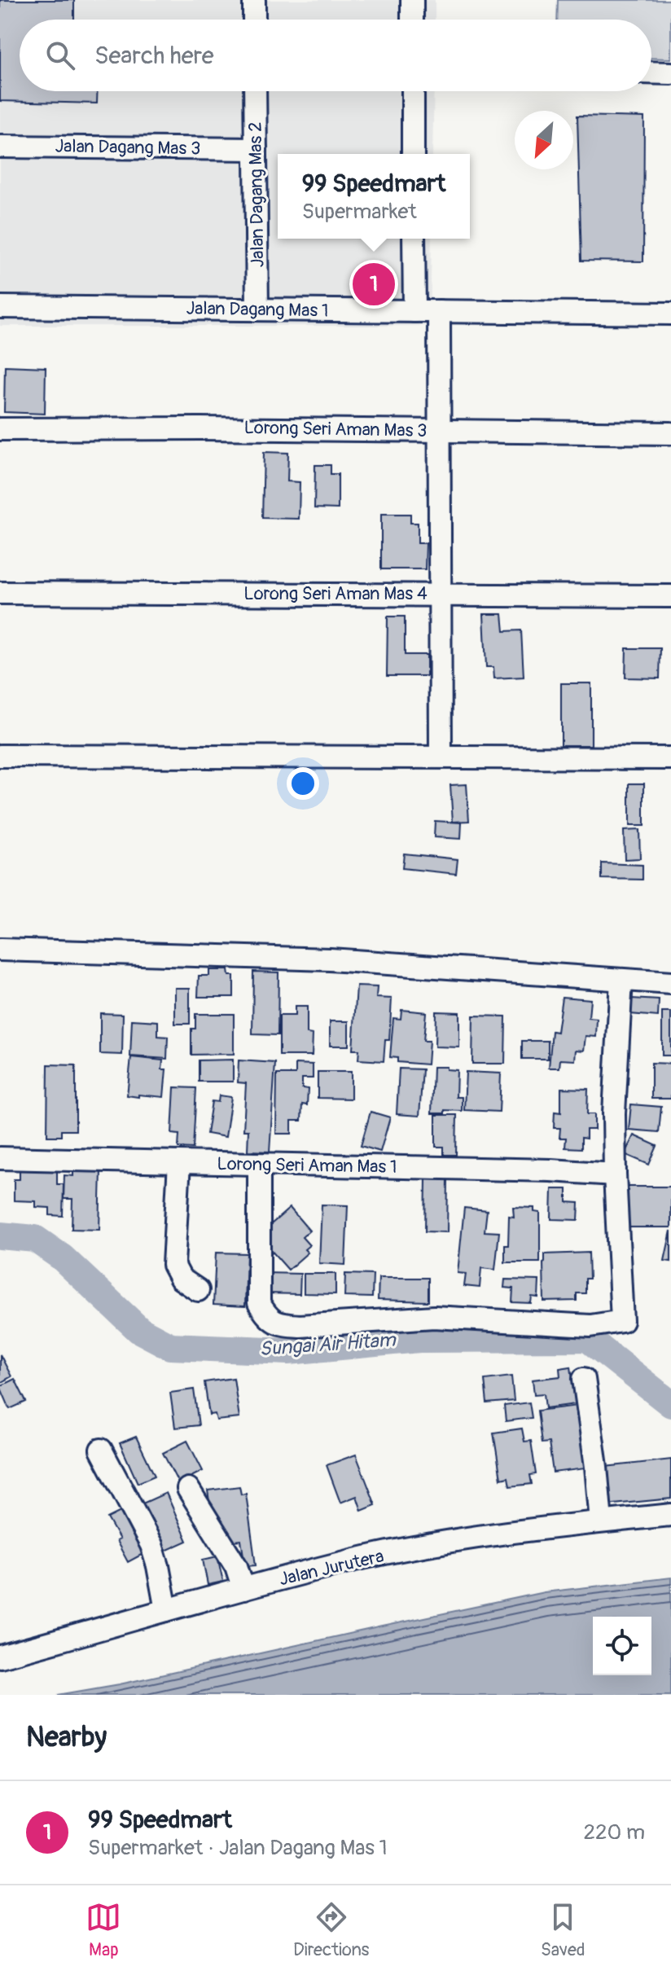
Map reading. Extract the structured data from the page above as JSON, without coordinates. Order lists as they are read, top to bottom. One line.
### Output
{"streets":{"street":["Jalan Dagang Mas 3","Jalan Dagang Mas 2","Jalan Dagang Mas 1","Lorong Seri Aman Mas 3","Lorong Seri Aman Mas 4","Lorong Seri Aman Mas 1","Jalan Jurutera"]},"crossings":[["Jalan Dagang Mas 3","Jalan Dagang Mas 2"],["Jalan Dagang Mas 2","Jalan Dagang Mas 1"]],"water":["Sungai Air Hitam"],"north":"bottom left","page":{"search":"Search here","popup":["99 Speedmart","Supermarket"],"pins":"1","heading":"Nearby","list":[{"mark":"1","name":"99 Speedmart","note":"Supermarket · Jalan Dagang Mas 1","value":"220 m"}],"nav":["Map","Directions","Saved"]}}
